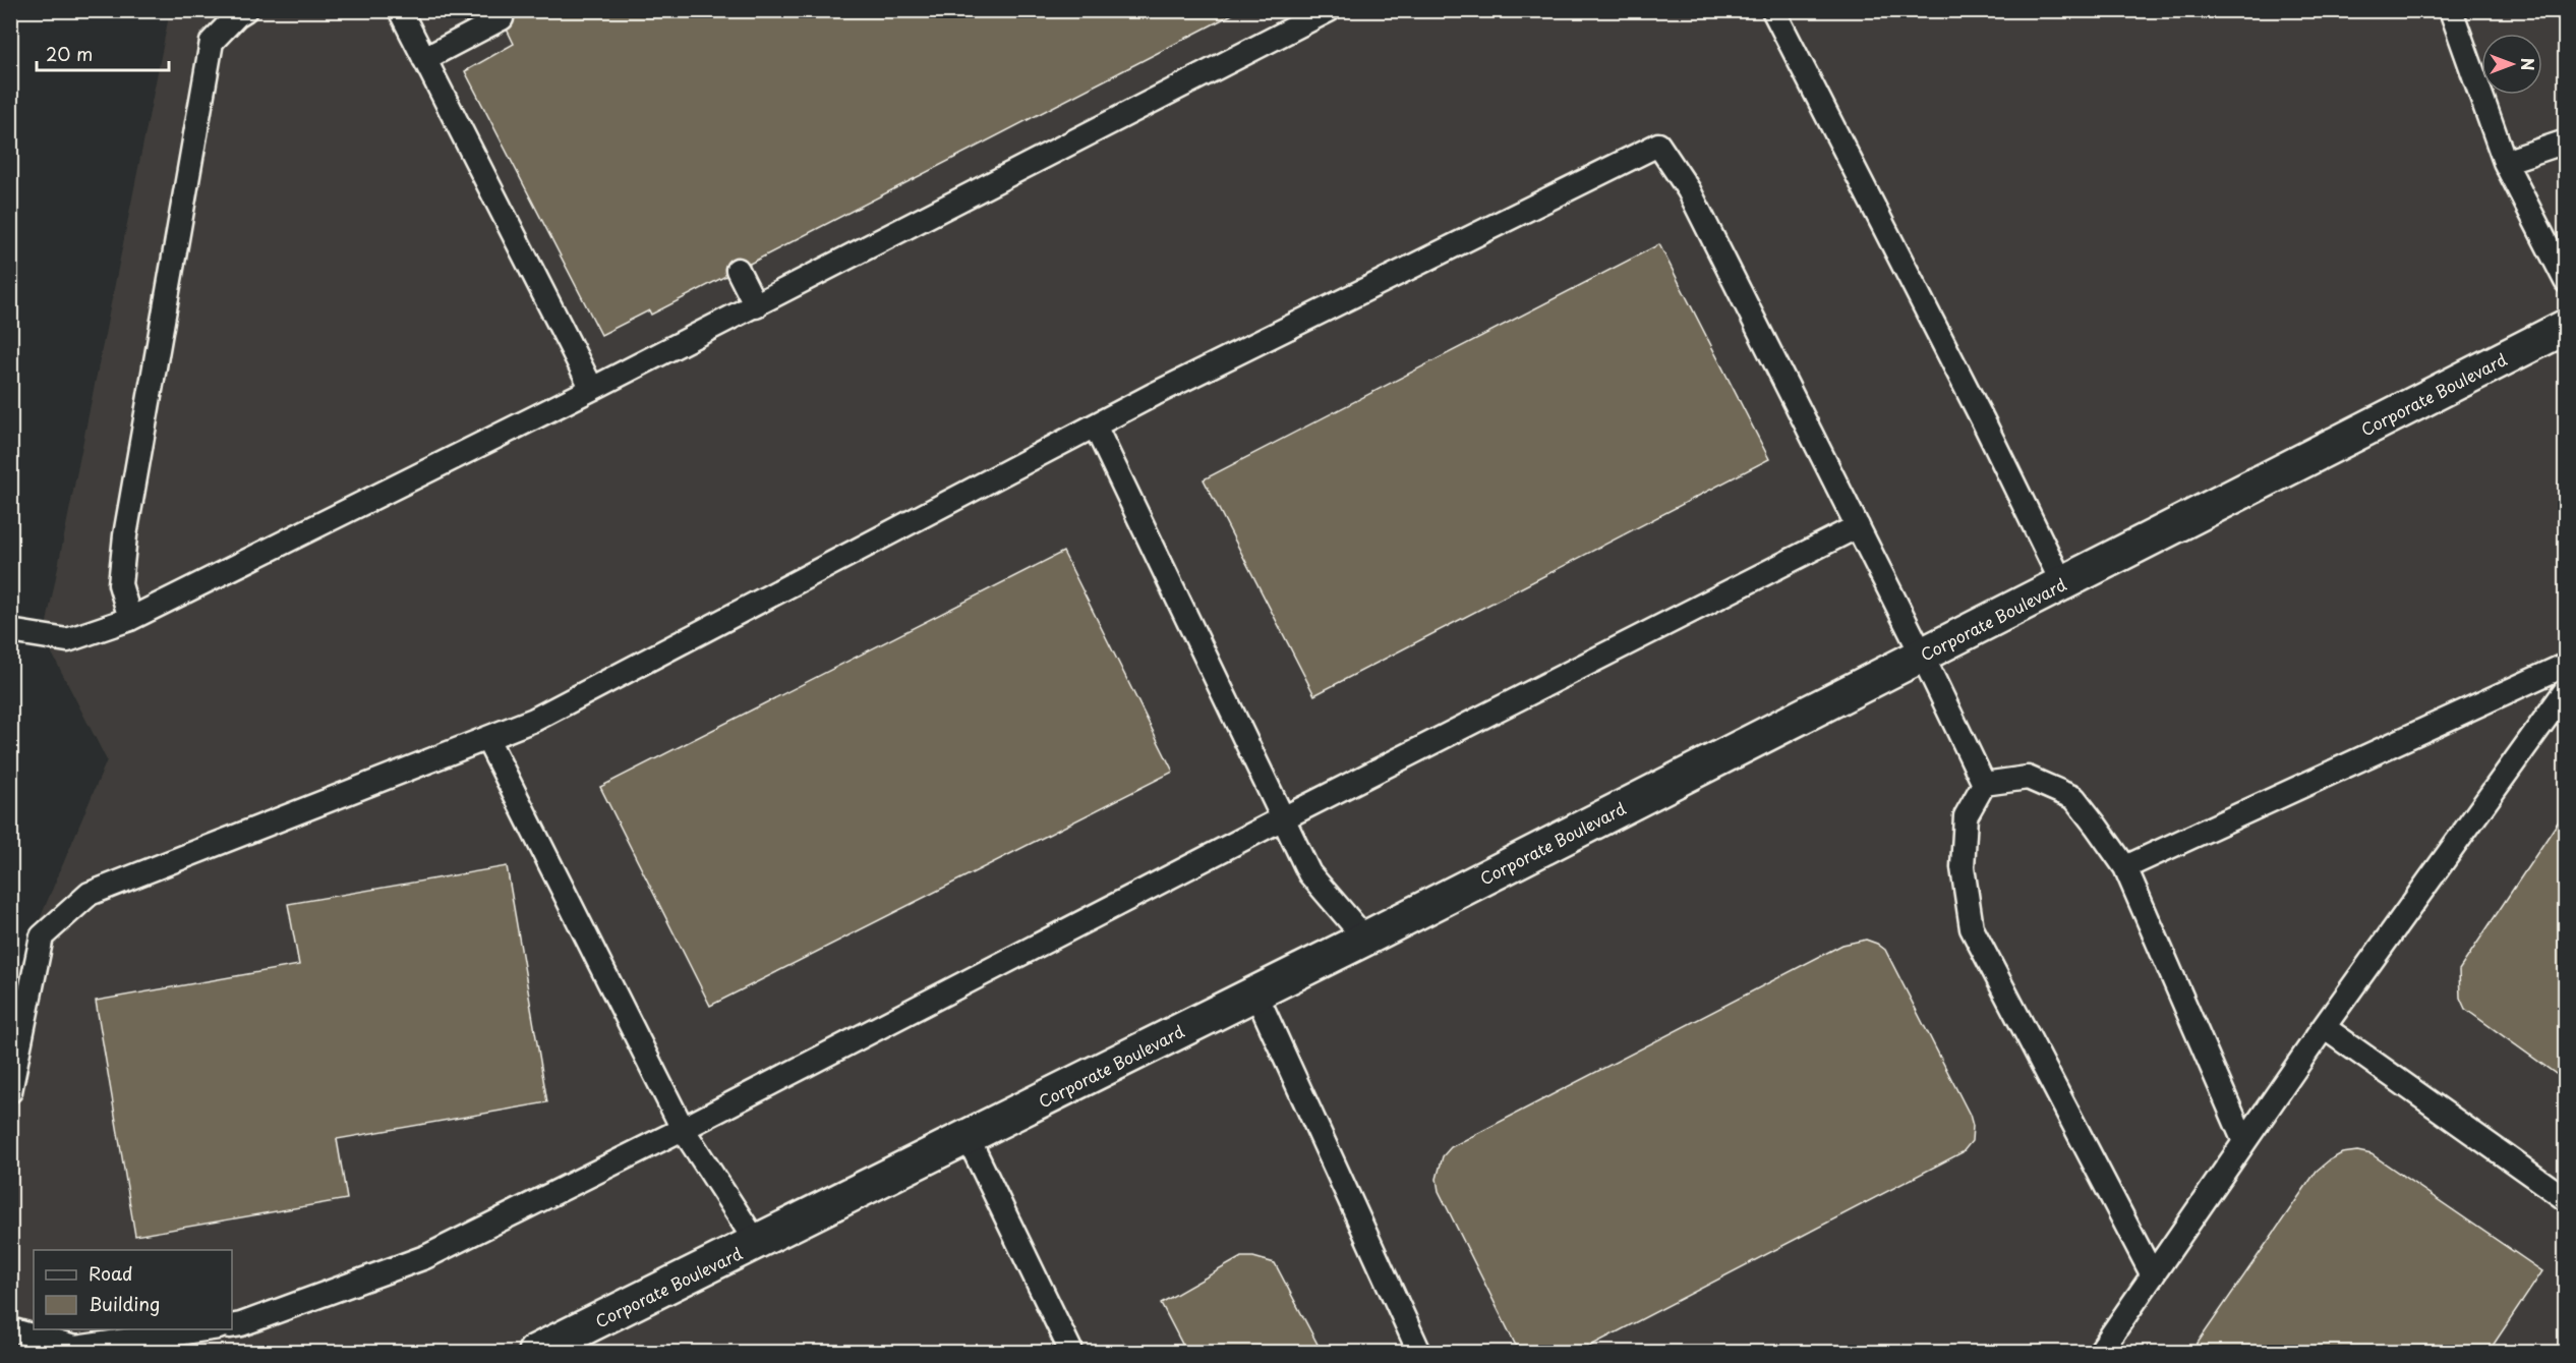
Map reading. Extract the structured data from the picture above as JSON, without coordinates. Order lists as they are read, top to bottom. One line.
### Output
{"streets":{"street":["Corporate Boulevard"]},"legend":["Road","Building"],"scale_bar":"20 m","north":"right"}
